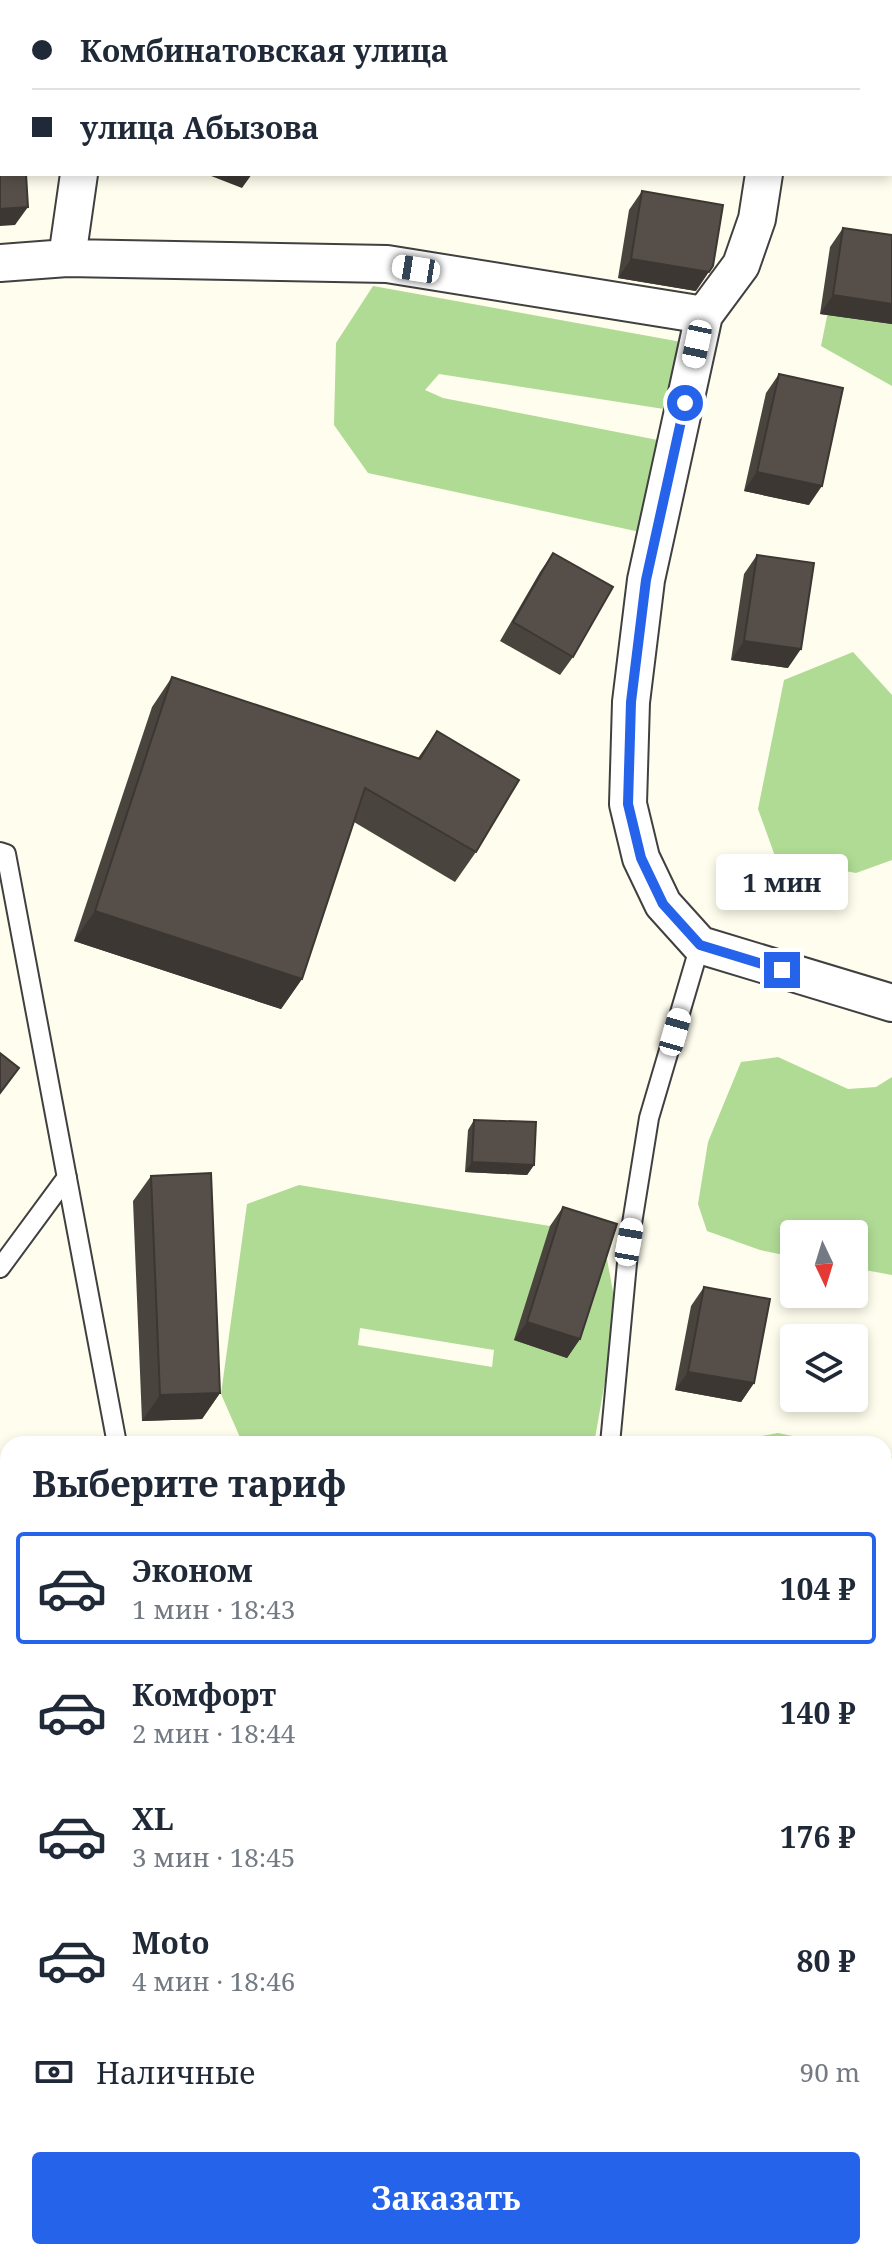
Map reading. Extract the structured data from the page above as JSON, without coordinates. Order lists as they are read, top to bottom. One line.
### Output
{"north":"bottom","page":{"banner":["Комбинатовская улица","улица Абызова"],"bubble":"1 мин","heading":"Выберите тариф","list":[{"name":"Эконом","note":"1 мин · 18:43","value":"104 ₽"},{"name":"Комфорт","note":"2 мин · 18:44","value":"140 ₽"},{"name":"XL","note":"3 мин · 18:45","value":"176 ₽"},{"name":"Moto","note":"4 мин · 18:46","value":"80 ₽"}],"pay":["Наличные","90 m"],"buttons":"Заказать"}}
